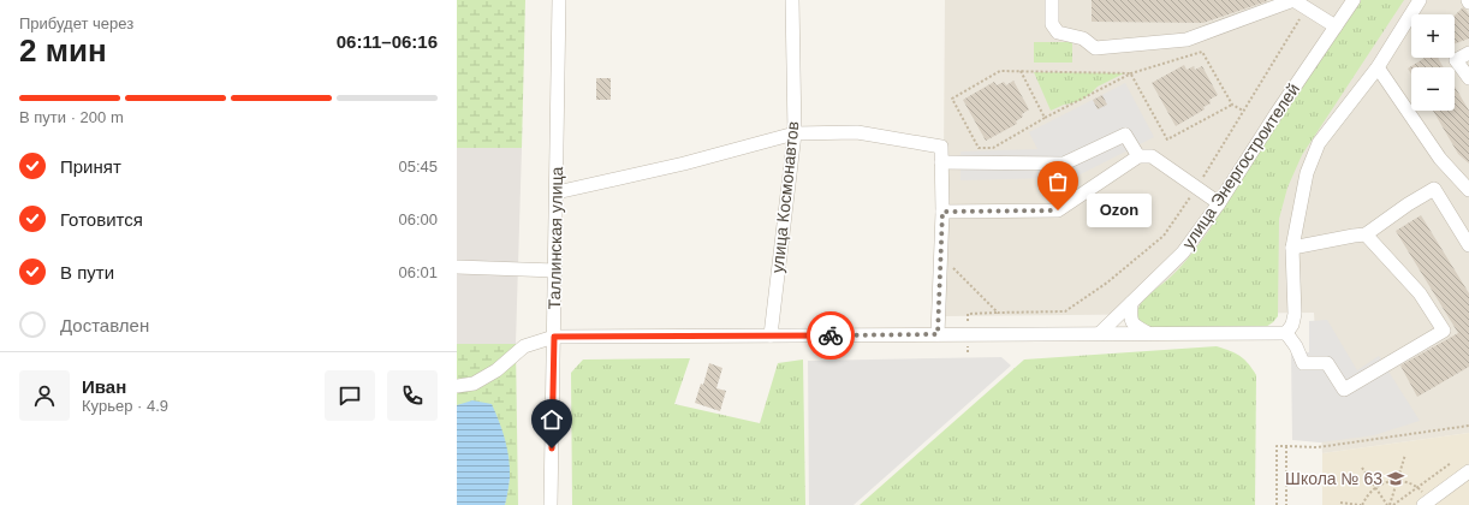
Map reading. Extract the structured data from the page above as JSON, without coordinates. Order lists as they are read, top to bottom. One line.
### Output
{"streets":{"street":["улица Энергостроителей","улица Космонавтов","Таллинская улица"]},"places":{"other":["Ozon"],"school or university":["Школа № 63"]},"page":{"heading":["2 мин","Прибудет через","06:11–06:16"],"panel":["Иван","Курьер · 4.9"],"map_buttons":["+","−"],"bar":"В пути · 200 m","list":[["Принят","05:45"],["Готовится","06:00"],["В пути","06:01"],"Доставлен"],"bubble":"Ozon"}}
